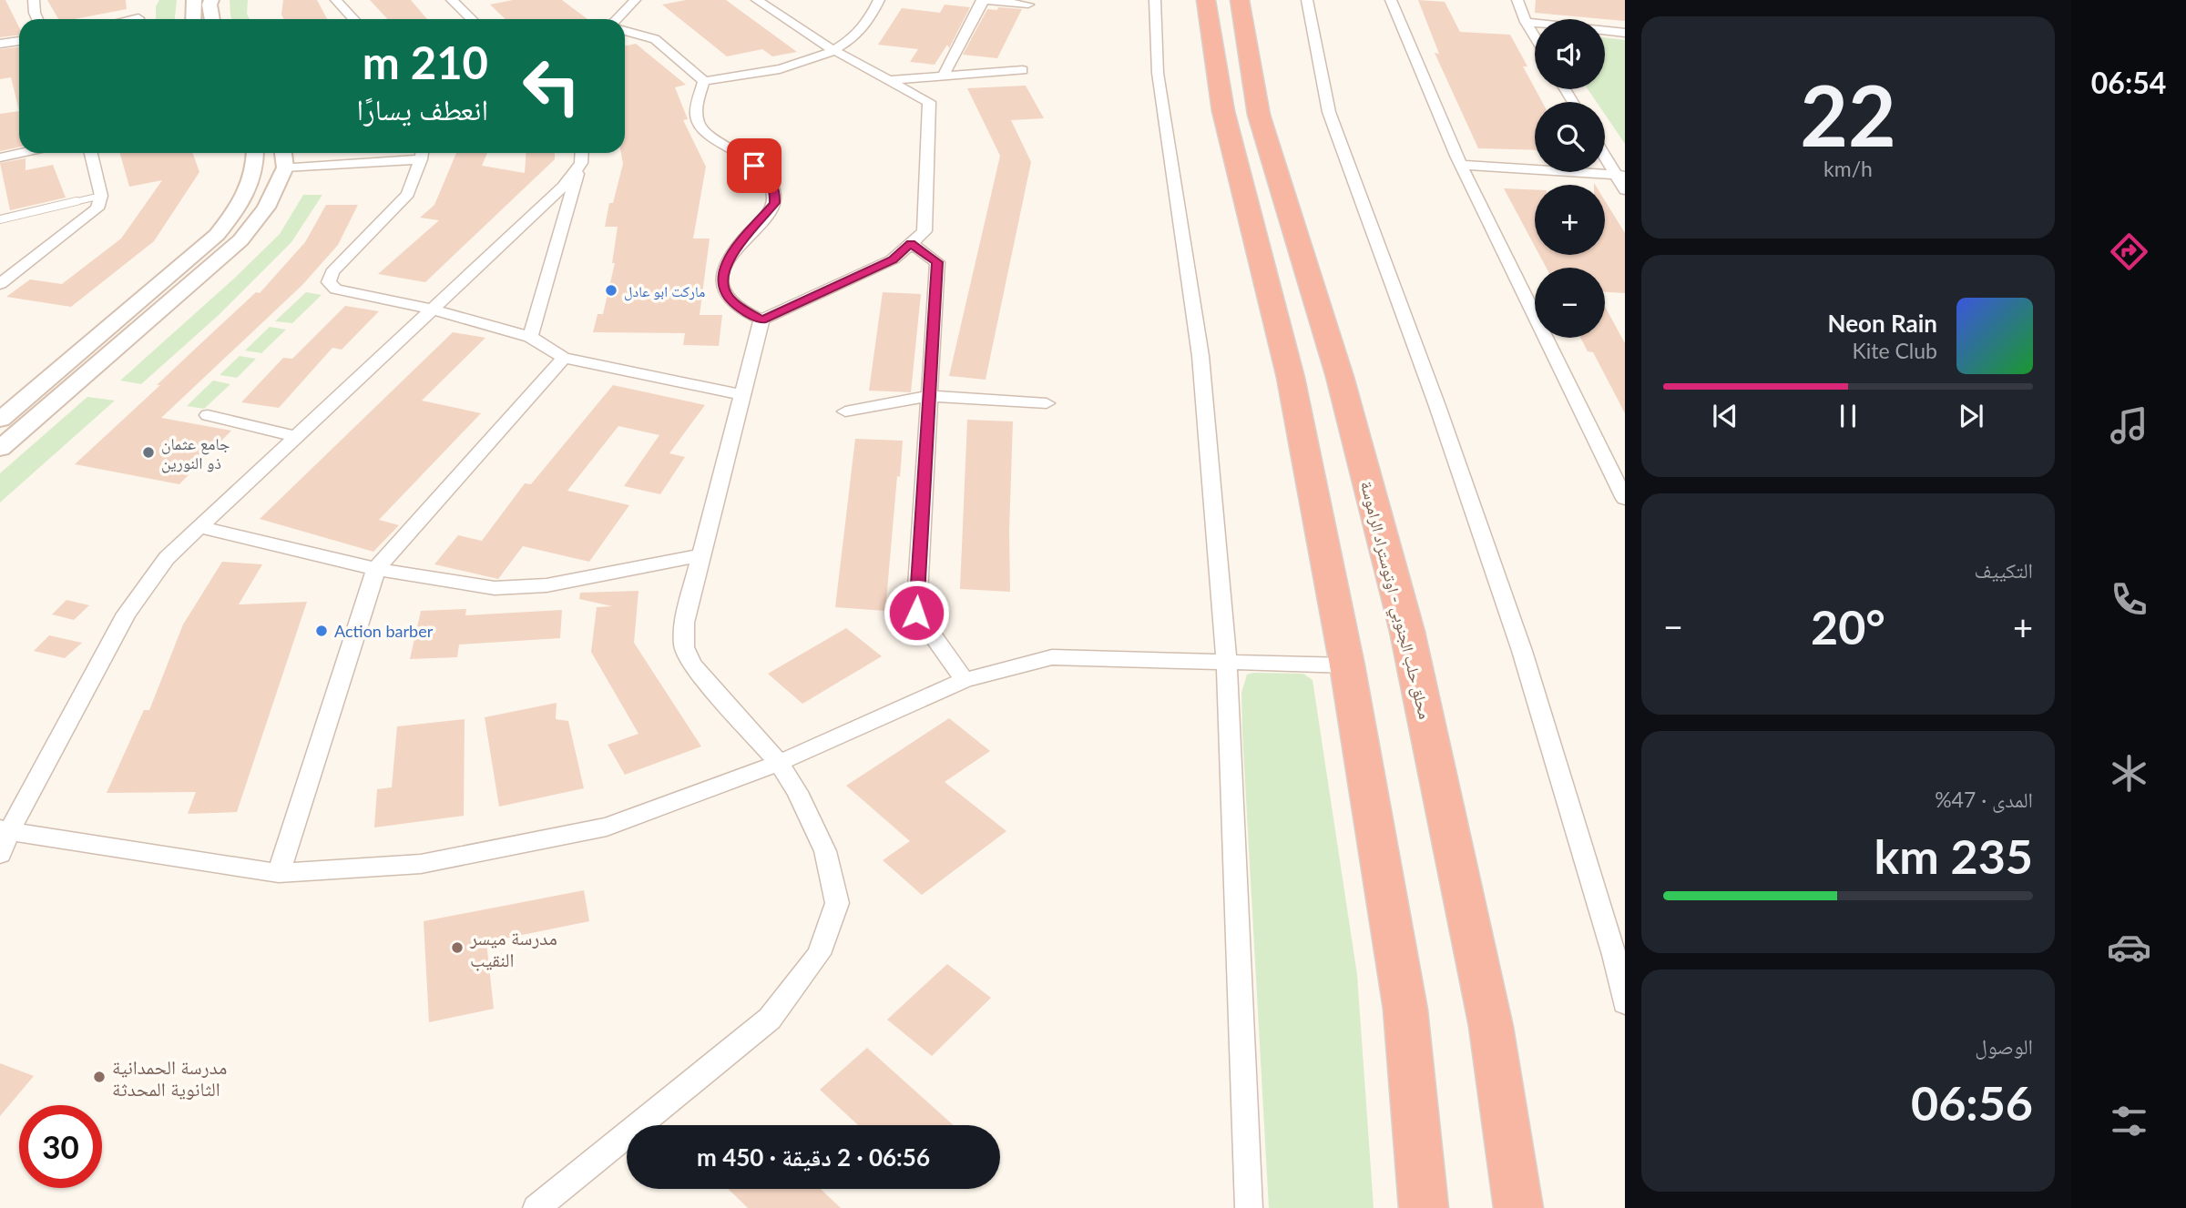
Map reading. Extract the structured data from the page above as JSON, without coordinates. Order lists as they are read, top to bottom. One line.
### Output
{"streets":{"highway":["محلق حلب الجنوبي - اوتوستراد الراموسة"]},"places":["ماركت ابو عادل","جامع عثمان ذو النورين","Action barber","مدرسة ميسر النقيب","مدرسة الحمدانية الثانوية المحدثة"],"page":{"tabs":"06:54","tile":[["22","km/h"],"التكييف",["المدى · 47%","235 km"],["الوصول","06:56"]],"map_buttons":["+","−"],"turn":["210 m","انعطف يسارًا"],"song":["Neon Rain","Kite Club"],"heat":["−","20°","+"],"limit":"30","trip":"06:56 · 2 دقيقة · 450 m"}}
